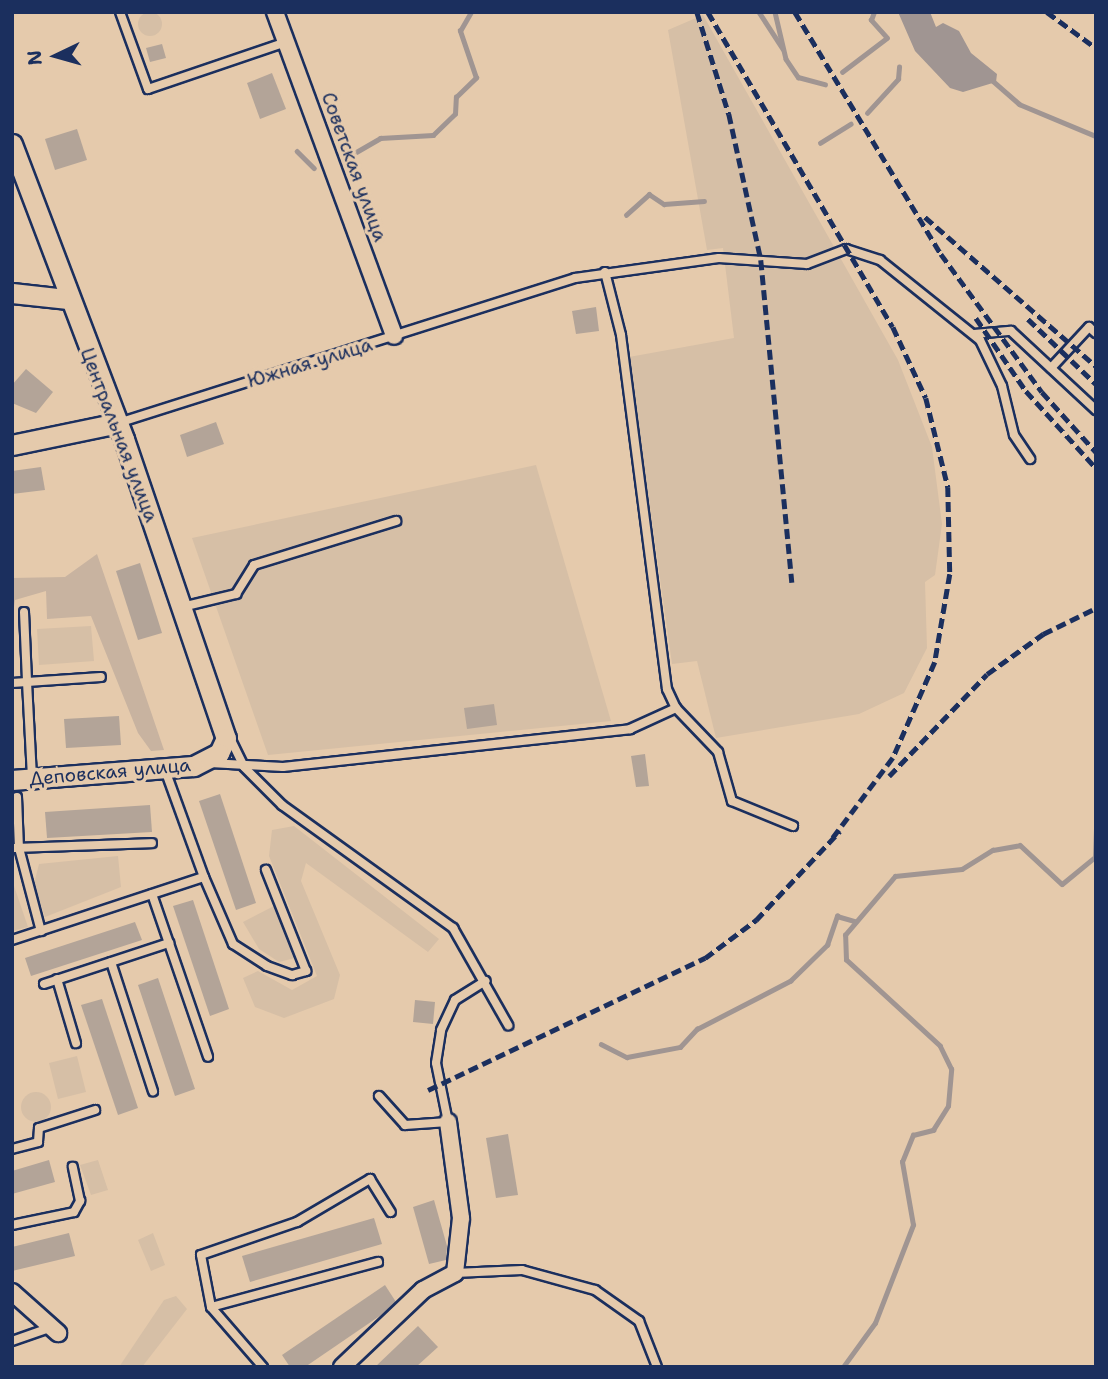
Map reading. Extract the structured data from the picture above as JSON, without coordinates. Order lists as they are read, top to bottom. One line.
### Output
{"streets":{"street":["Советская улица","Южная улица","Центральная улица","Деповская улица"]},"crossings":[["Советская улица","Южная улица"],["Южная улица","Центральная улица"],["Центральная улица","Деповская улица"]],"north":"left"}
